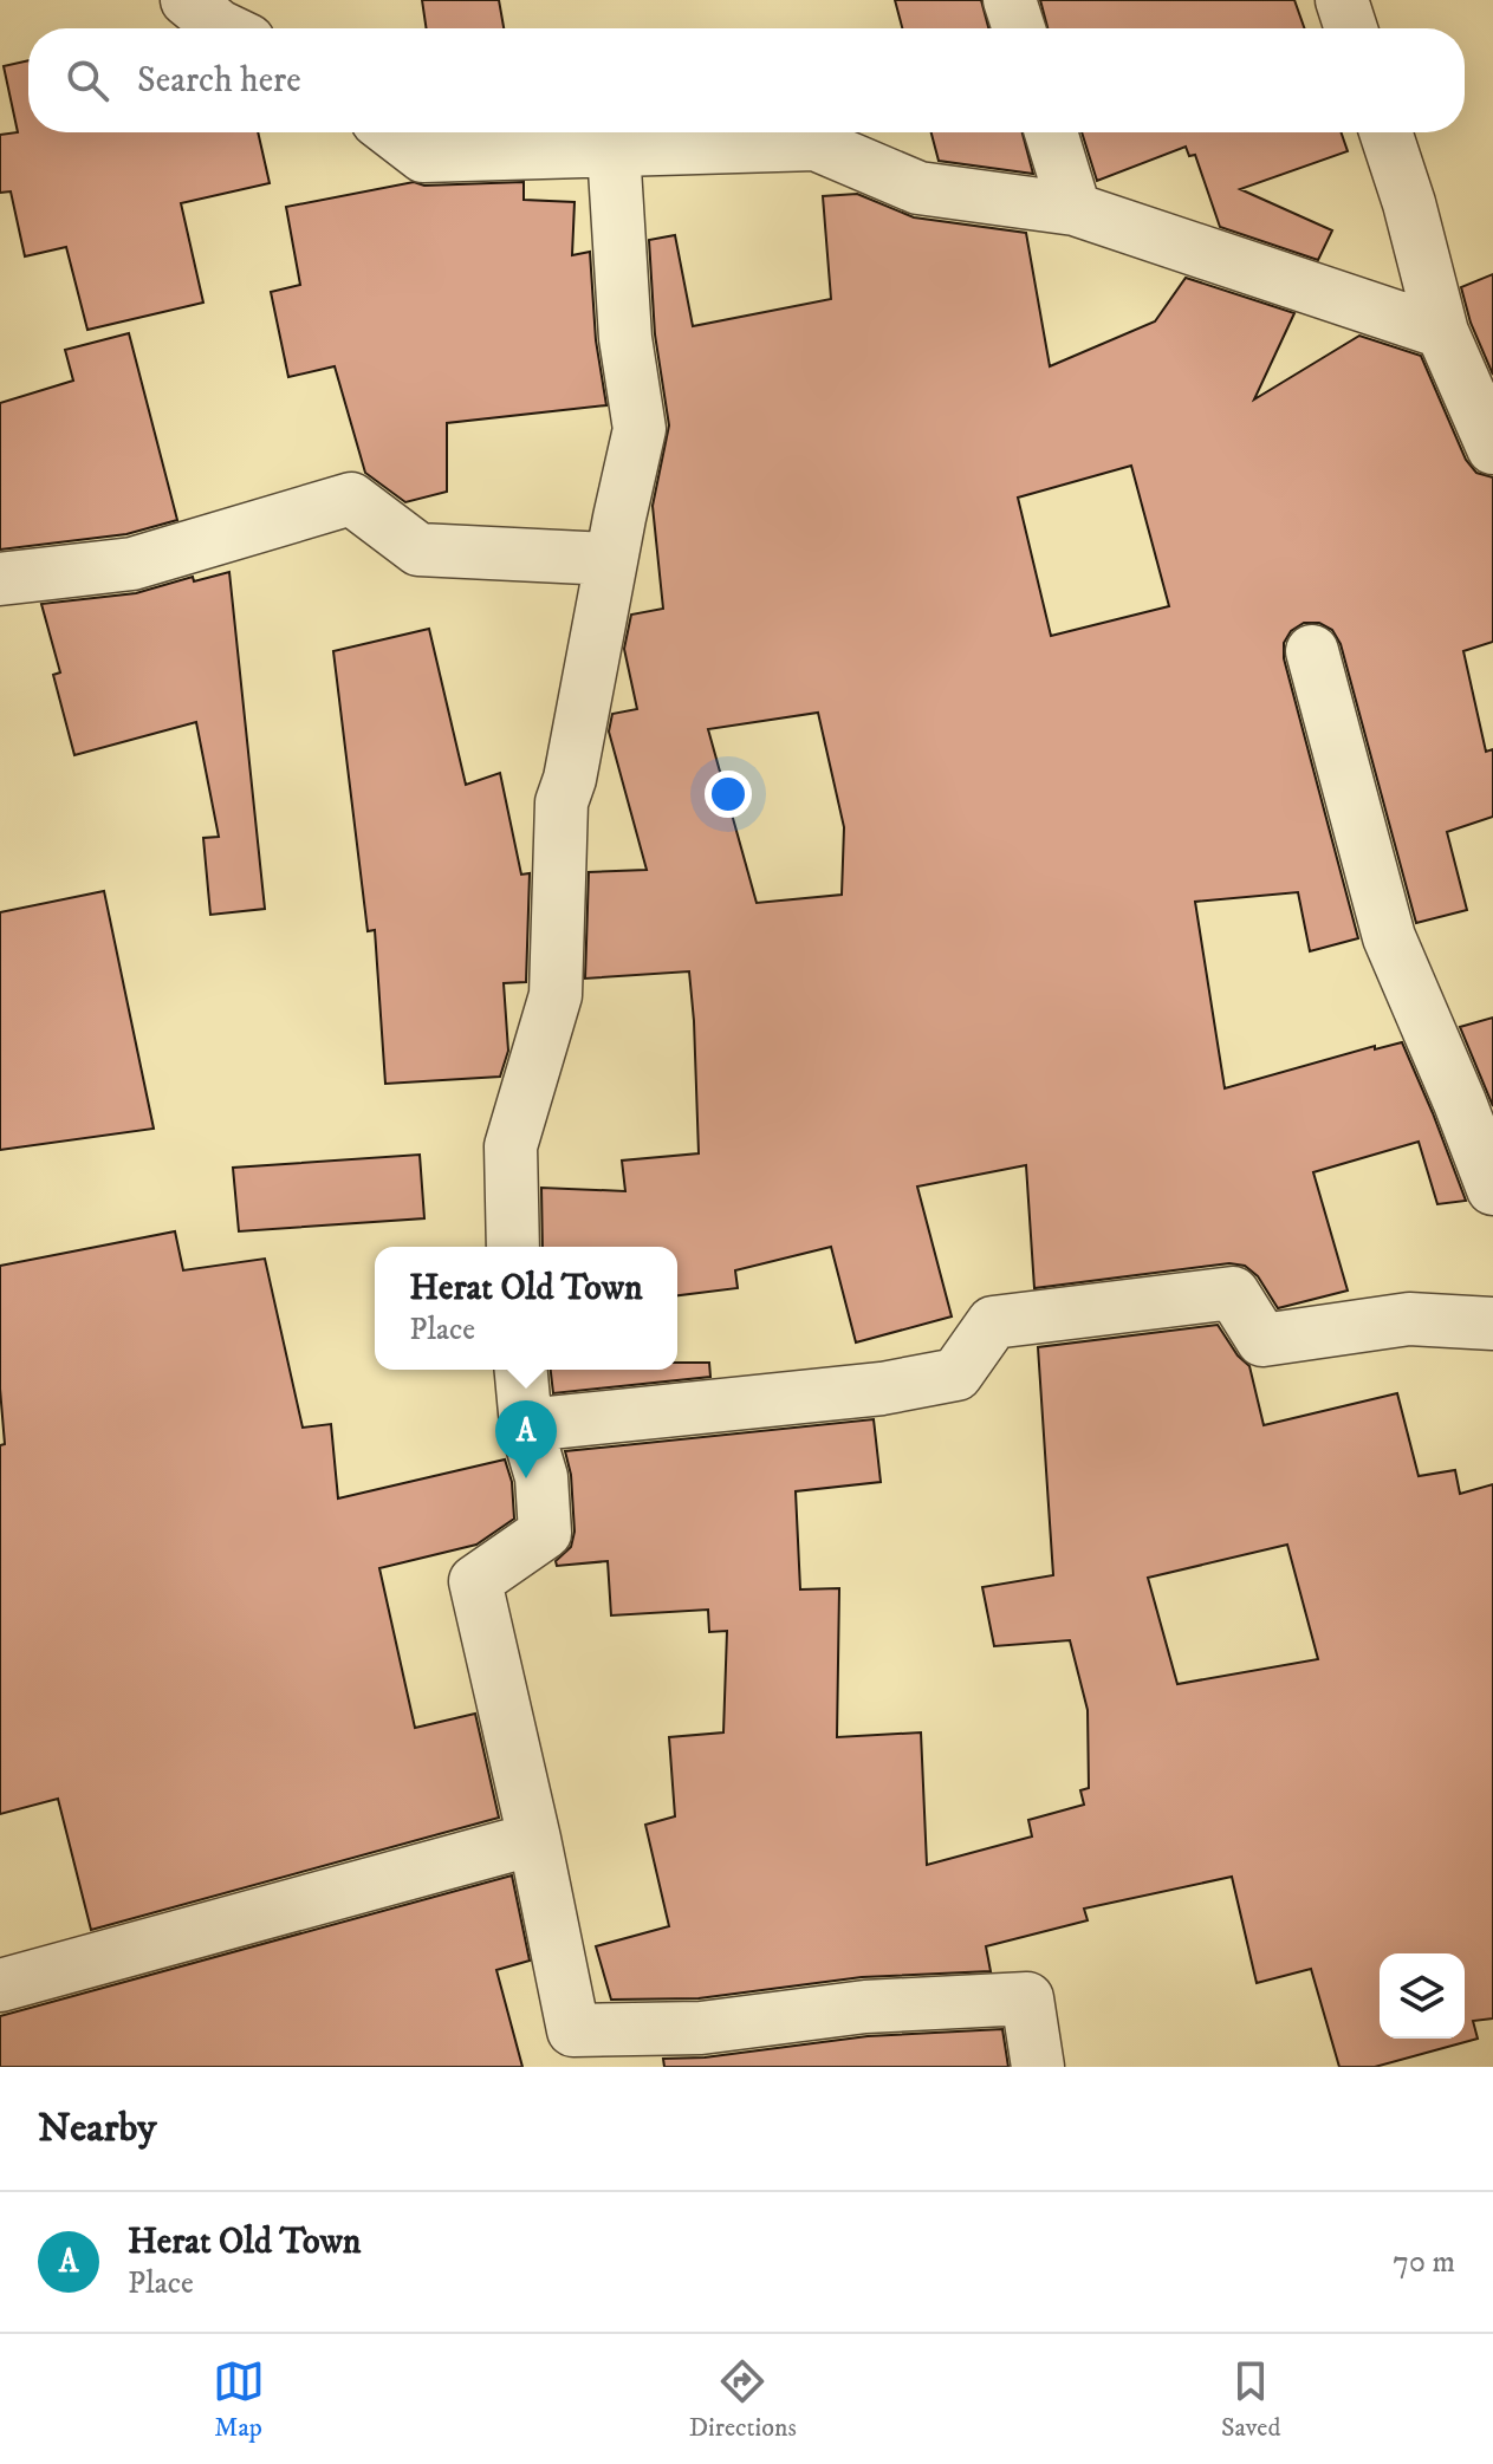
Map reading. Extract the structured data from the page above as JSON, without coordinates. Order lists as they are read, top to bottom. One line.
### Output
{"page":{"search":"Search here","popup":["Herat Old Town","Place"],"pins":"A","heading":"Nearby","list":[{"mark":"A","name":"Herat Old Town","note":"Place","value":"70 m"}],"nav":["Map","Directions","Saved"]}}
